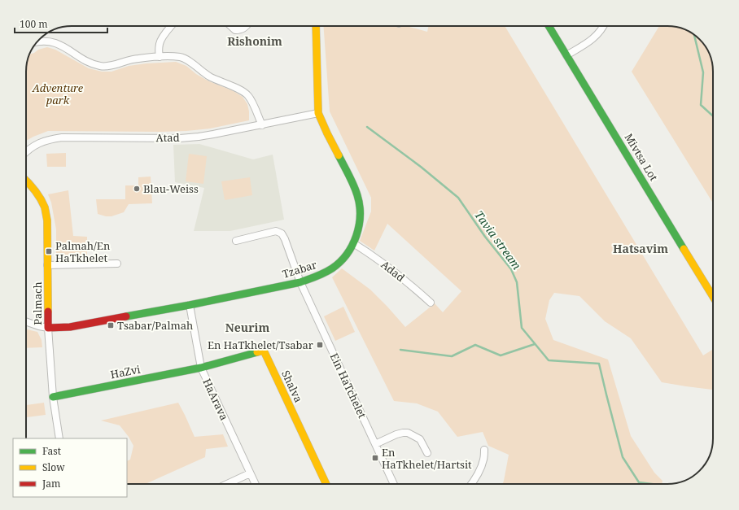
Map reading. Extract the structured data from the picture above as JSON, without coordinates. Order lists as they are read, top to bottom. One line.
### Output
{"streets":{"street":["Atad","Mivtsa Lot","Tzabar","Adad","Palmach","HaZvi","Ein HaTchelet","Shalva","HaArava"]},"crossings":[["Atad","Tzabar"],["Tzabar","Adad"],["Tzabar","Palmach"],["Tzabar","Ein HaTchelet"],["Tzabar","HaArava"],["Palmach","HaZvi"],["HaZvi","Shalva"],["HaZvi","HaArava"],["Shalva","HaArava"]],"districts":["Rishonim","Hatsavim","Neurim"],"water":["Tavia stream"],"parks":["Adventure park"],"places":{"other":["Blau-Weiss"],"transit":["Palmah/En HaTkhelet","Tsabar/Palmah","En HaTkhelet/Tsabar","En HaTkhelet/Hartsit"]},"legend":["Fast","Slow","Jam"],"scale_bar":"100 m"}
